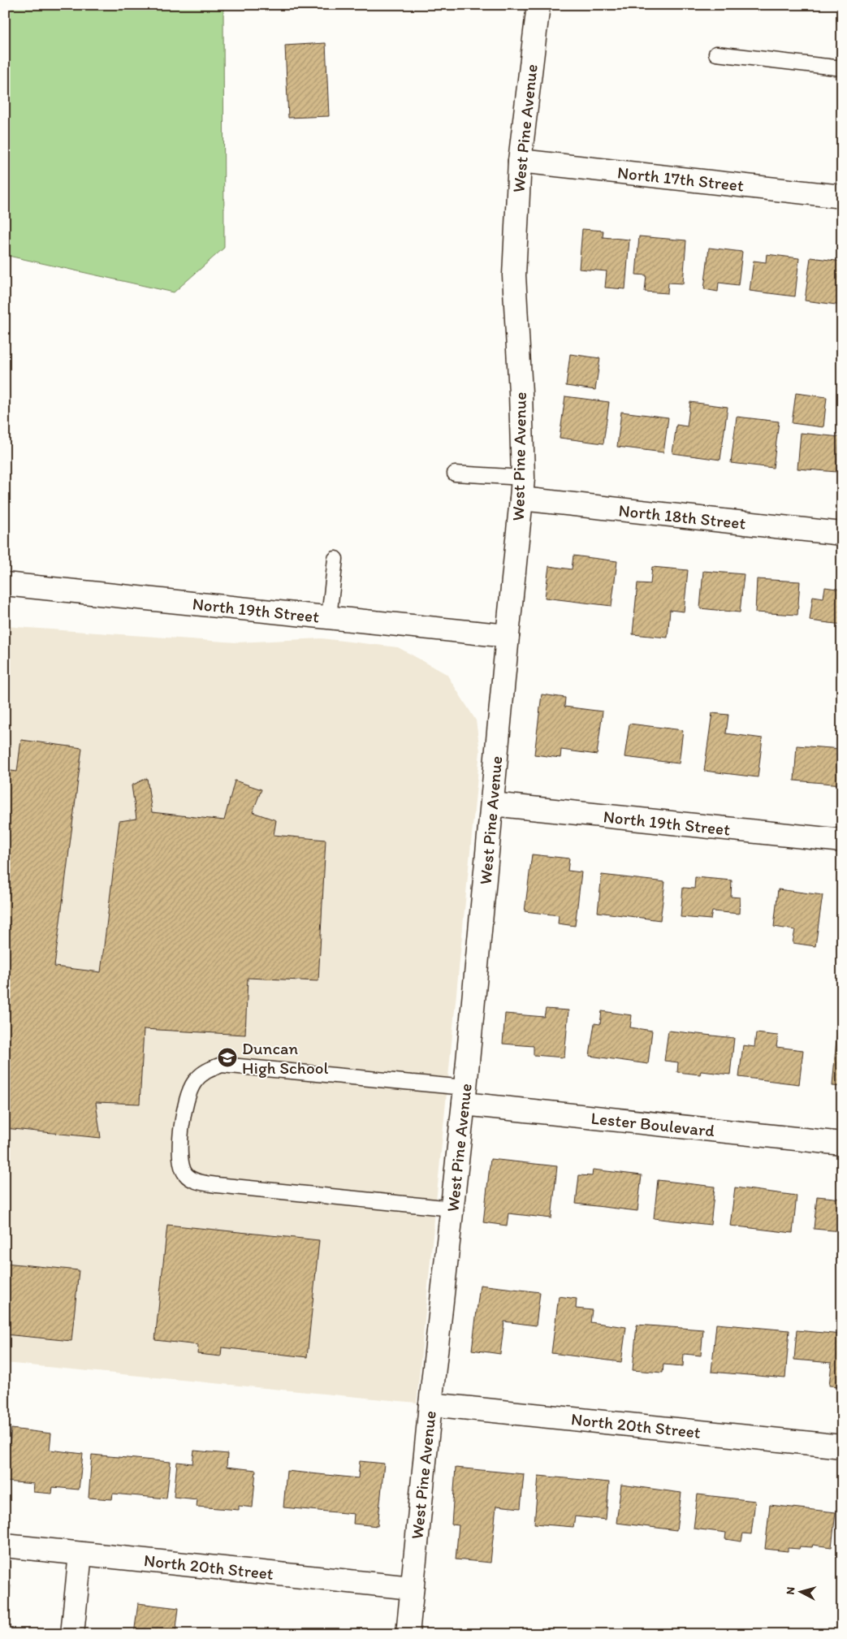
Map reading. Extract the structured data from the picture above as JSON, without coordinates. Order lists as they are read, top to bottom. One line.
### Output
{"streets":{"street":["West Pine Avenue","North 17th Street","North 18th Street","North 19th Street","Lester Boulevard","North 20th Street"]},"crossings":[["West Pine Avenue","North 17th Street"],["West Pine Avenue","North 18th Street"],["West Pine Avenue","North 19th Street"],["West Pine Avenue","Lester Boulevard"],["West Pine Avenue","North 20th Street"]],"places":{"school or university":["Duncan High School"]},"north":"left"}
